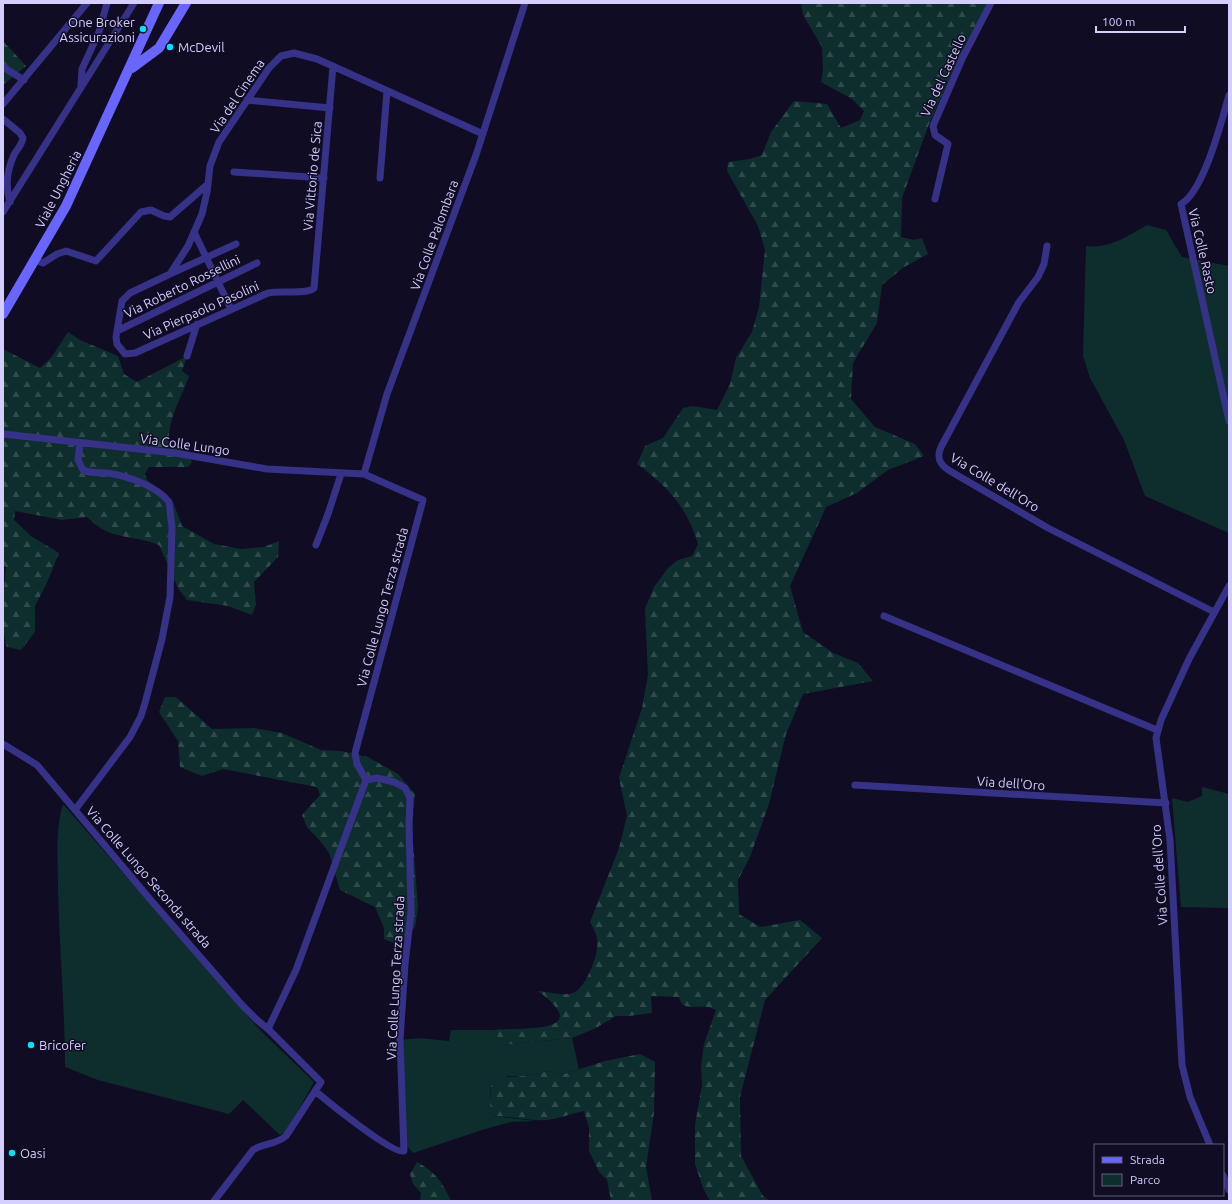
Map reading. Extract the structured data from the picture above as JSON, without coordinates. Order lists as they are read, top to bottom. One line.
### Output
{"streets":{"main road":["Viale Ungheria"],"street":["Via del Castello","Via del Cinema","Via Vittorio de Sica","Via Colle Palombara","Via Colle Rasto","Via Roberto Rossellini","Via Pierpaolo Pasolini","Via Colle Lungo","Via Colle dell'Oro","Via Colle Lungo Terza strada","Via dell'Oro","Via Colle Lungo Seconda strada"]},"crossings":[["Via del Cinema","Via Vittorio de Sica"],["Via del Cinema","Via Colle Palombara"],["Via Vittorio de Sica","Via Pierpaolo Pasolini"],["Via Colle Palombara","Via Colle Lungo"],["Via Colle Palombara","Via Colle Lungo Terza strada"],["Via Roberto Rossellini","Via Pierpaolo Pasolini"],["Via Colle Lungo","Via Colle Lungo Terza strada"],["Via Colle Lungo","Via Colle Lungo Seconda strada"],["Via Colle dell'Oro","Via dell'Oro"]],"places":["One Broker Assicurazioni","McDevil","Bricofer","Oasi"],"legend":["Strada","Parco"],"scale_bar":"100 m"}
